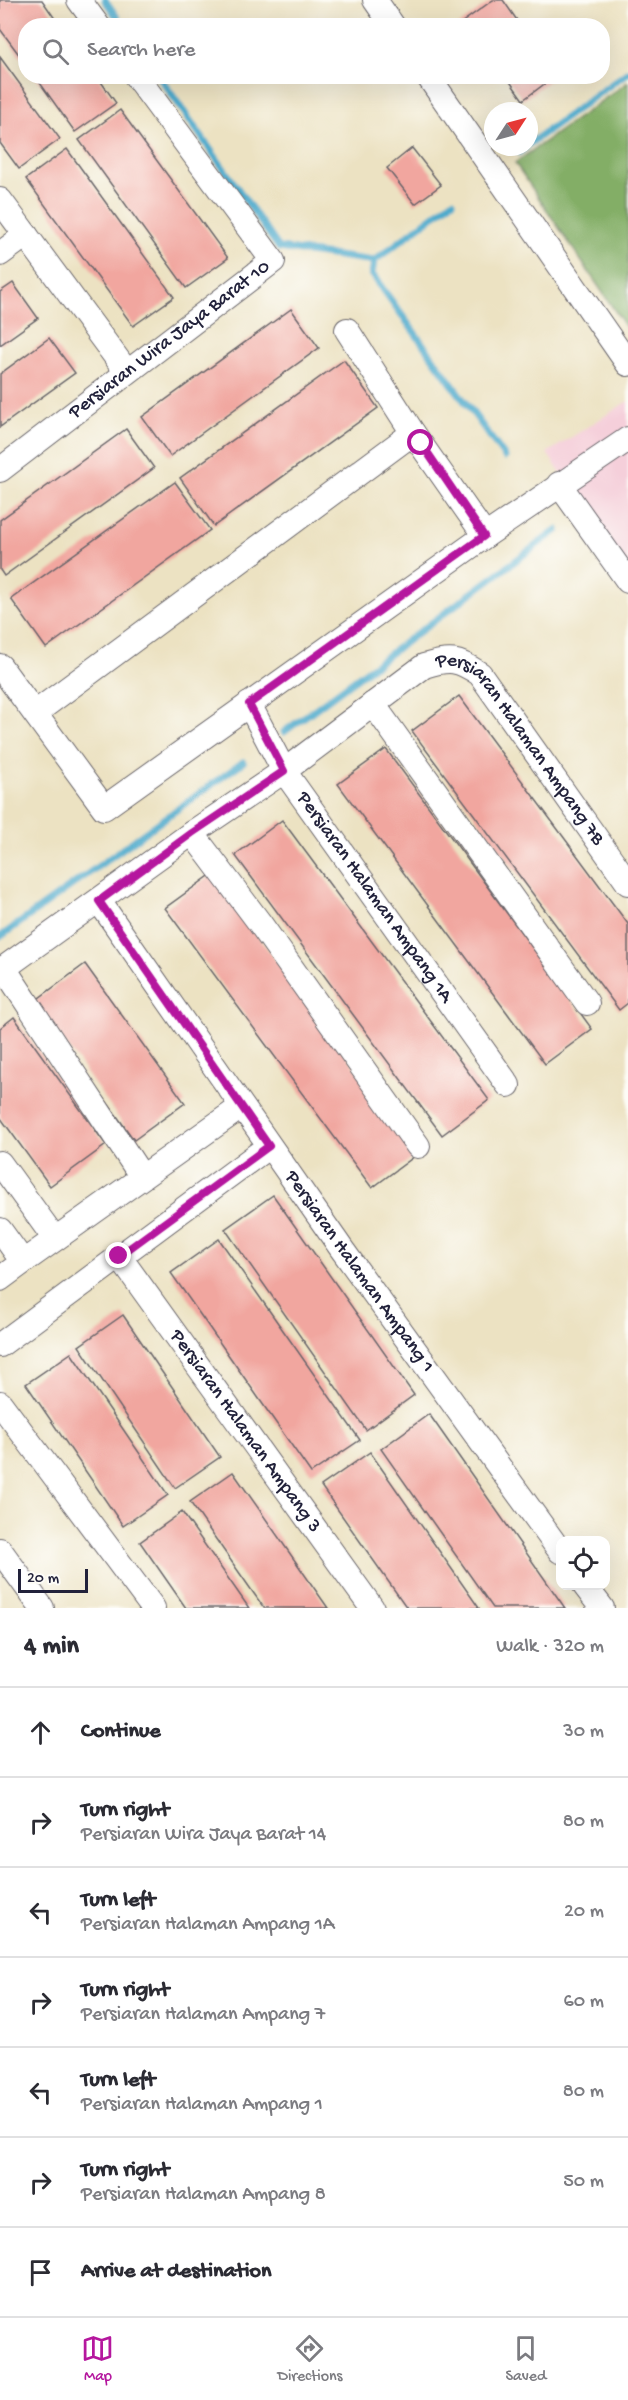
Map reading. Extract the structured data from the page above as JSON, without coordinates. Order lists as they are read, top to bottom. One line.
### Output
{"streets":{"street":["Persiaran Wira Jaya Barat 10","Persiaran Halaman Ampang 7B","Persiaran Halaman Ampang 1A","Persiaran Halaman Ampang 1","Persiaran Halaman Ampang 3"]},"scale_bar":"20 m","north":"top right","page":{"search":"Search here","scale":"20 m","heading":["4 min","Walk · 320 m"],"list":[["Continue","30 m"],["Turn right","Persiaran Wira Jaya Barat 14","80 m"],["Turn left","Persiaran Halaman Ampang 1A","20 m"],["Turn right","Persiaran Halaman Ampang 7","60 m"],["Turn left","Persiaran Halaman Ampang 1","80 m"],["Turn right","Persiaran Halaman Ampang 8","50 m"],"Arrive at destination"],"nav":["Map","Directions","Saved"]}}
